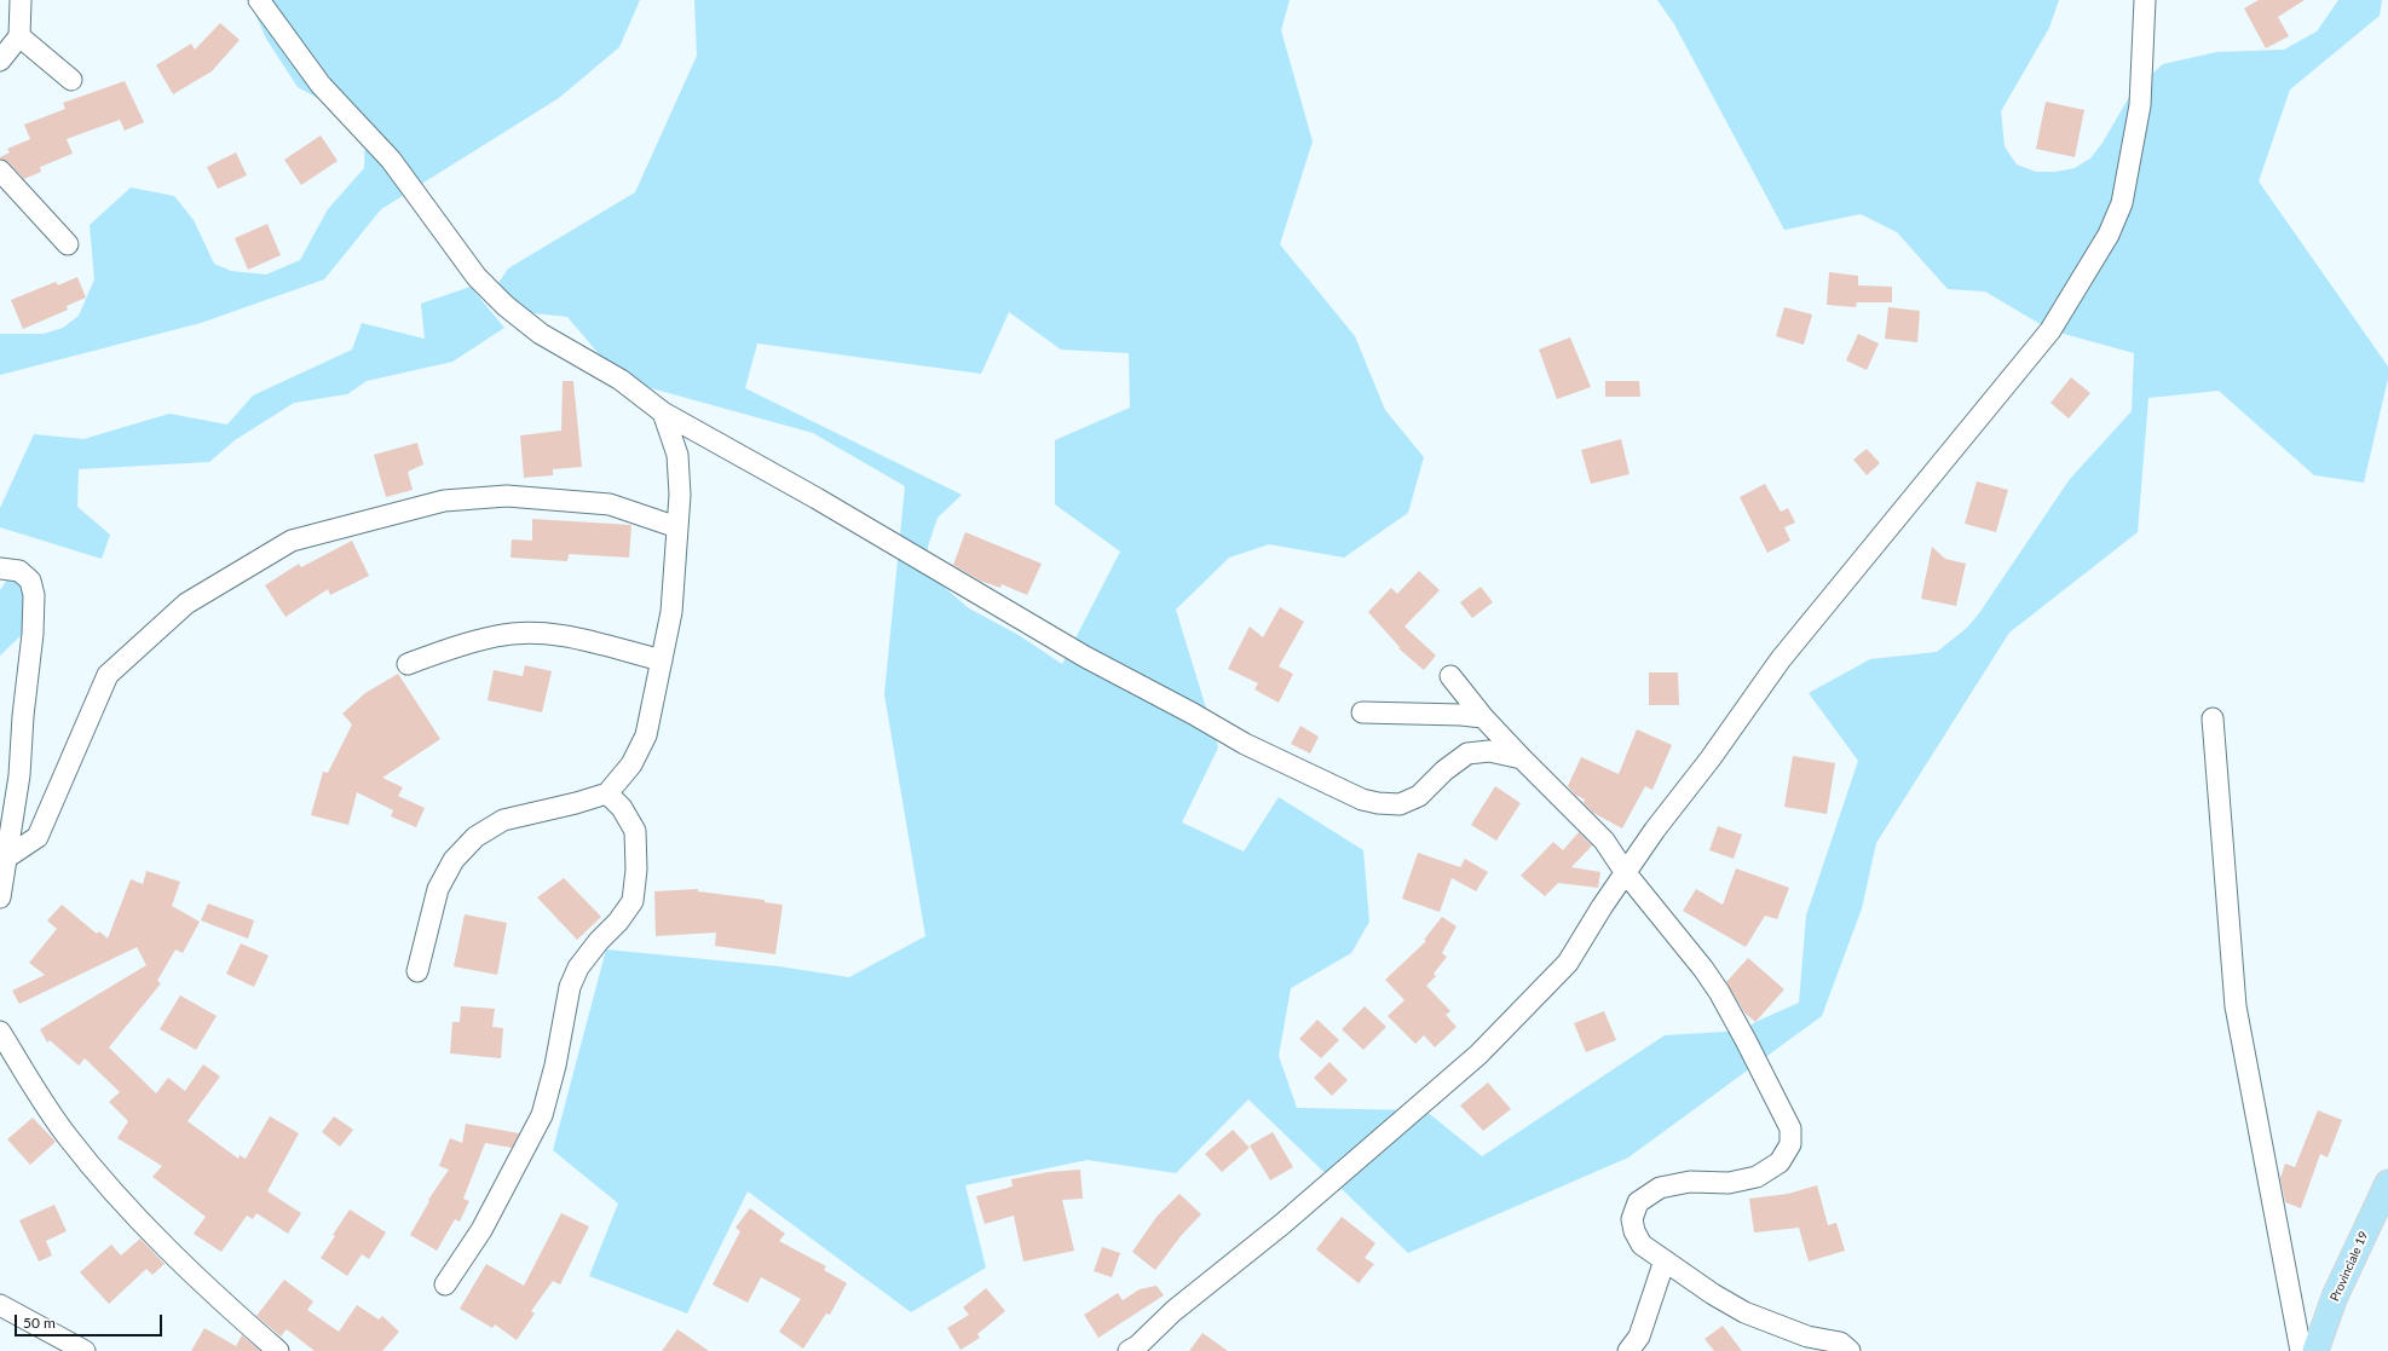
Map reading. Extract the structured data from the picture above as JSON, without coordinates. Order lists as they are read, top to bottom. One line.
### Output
{"streets":{"main road":["Provinciale 19"]},"scale_bar":"50 m"}
